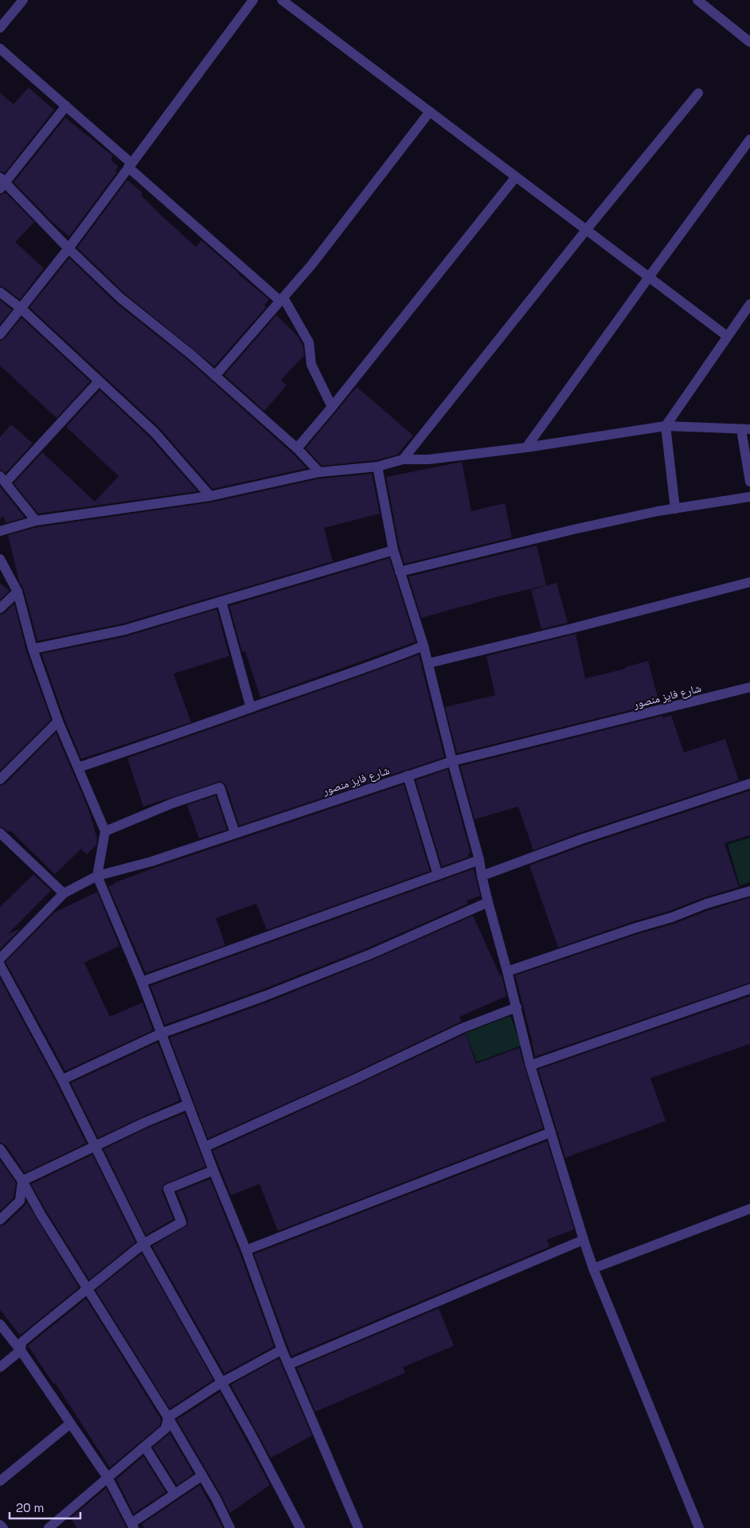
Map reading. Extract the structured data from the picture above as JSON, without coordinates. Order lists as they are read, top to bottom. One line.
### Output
{"streets":{"street":["شارع فايز منصور"]},"scale_bar":"20 m"}
